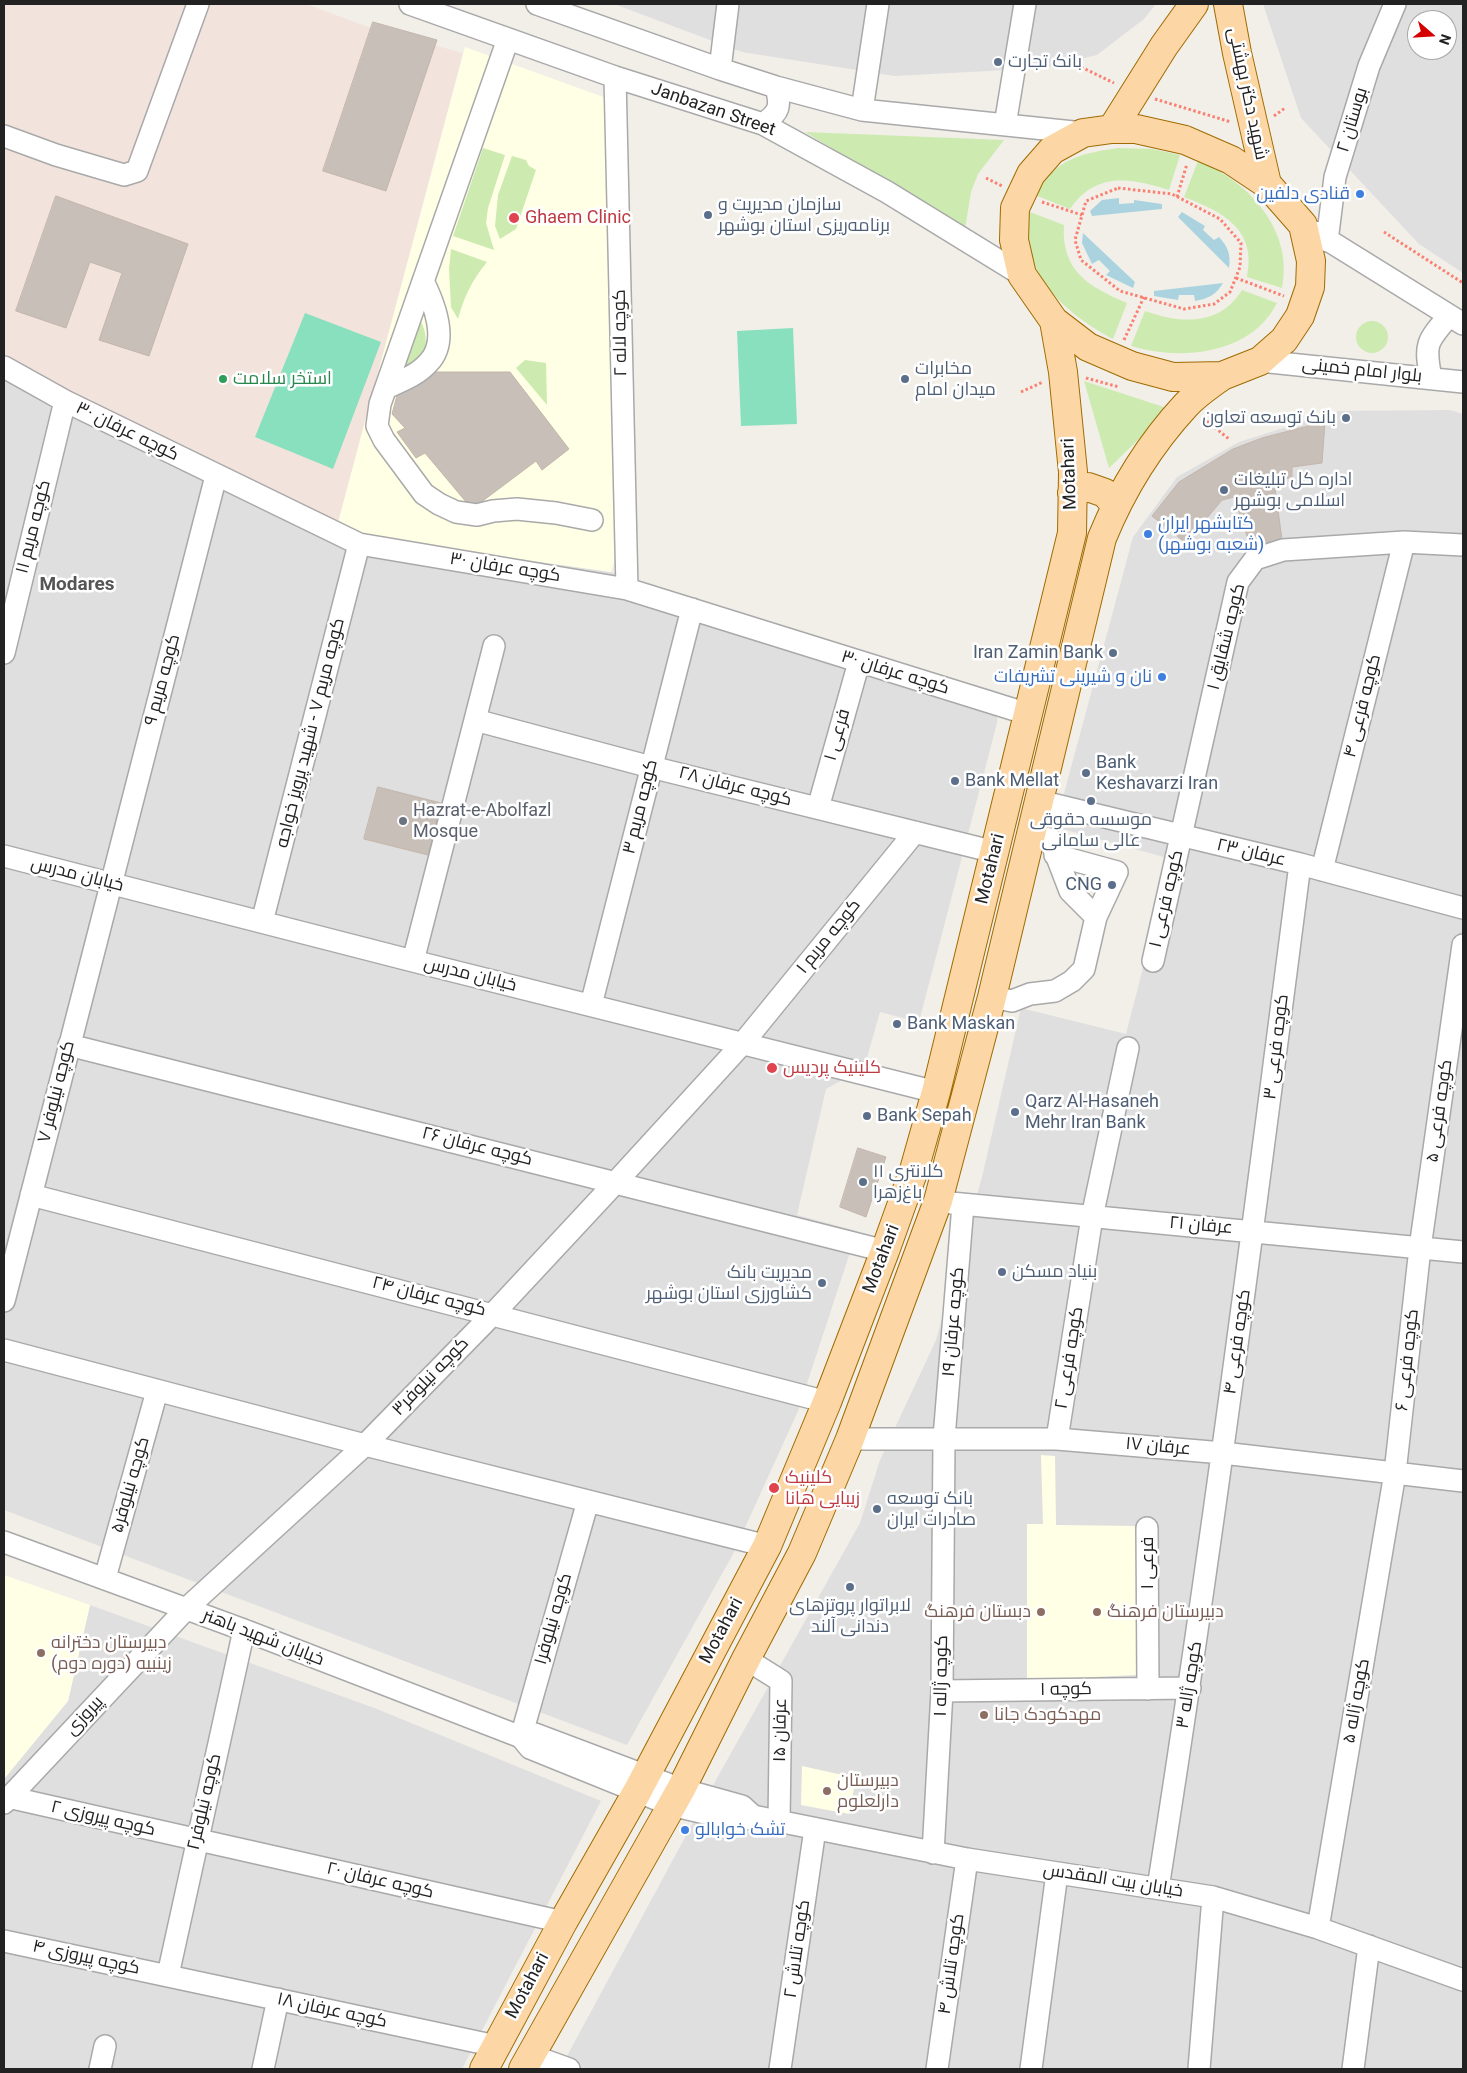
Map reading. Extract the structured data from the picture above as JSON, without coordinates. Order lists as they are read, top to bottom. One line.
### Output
{"streets":{"main road":["شهید دکتر بهشتی","Motahari"],"street":["Janbazan Street","بوستان ۲","کوچه لاله ۲","بلوار امام خمینی","کوچه عرفان ۳۰","کوچه مریم ۱۱","کوچه شقایق ۱","کوچه مریم ۹","کوچه فرعی ۴","کوچه مریم ۷ - شهید پرویز خواجه","فرعی ۱","کوچه عرفان ۲۸","کوچه مریم ۳","عرفان ۲۳","خیابان مدرس","کوچه فرعی ۱","کوچه مریم ۱","کوچه فرعی ۳","کوچه نیلوفر ۷","کوچه فرعی ۵","کوچه عرفان ۲۶","عرفان ۲۱","کوچه عرفان ۲۴","کوچه عرفان ۱۹","کوچه فرعی ۲","کوچه فرعی ۶","کوچه نیلوفر۳","عرفان ۱۷","کوچه نیلوفر۵","کوچه نیلوفر۱","خیابان شهید باهنر","کوچه ژاله ۱","کوچه ژاله ۳","کوچه ۱","کوچه ژاله ۵","پیروزی","عرفان ۱۵","کوچه نیلوفر۲","کوچه پیروزی ۲","کوچه عرفان ۲۰","خیابان بیت المقدس","کوچه تلاش ۲","کوچه پیروزی ۴","کوچه تلاش ۴","کوچه عرفان ۱۸"]},"crossings":[["Janbazan Street","کوچه لاله ۲"],["کوچه لاله ۲","کوچه عرفان ۳۰"],["کوچه عرفان ۳۰","Motahari"],["کوچه عرفان ۳۰","کوچه مریم ۱۱"],["کوچه عرفان ۳۰","کوچه مریم ۹"],["کوچه عرفان ۳۰","کوچه مریم ۷ - شهید پرویز خواجه"],["کوچه عرفان ۳۰","فرعی ۱"],["کوچه عرفان ۳۰","کوچه مریم ۳"],["Motahari","کوچه عرفان ۲۸"],["Motahari","عرفان ۲۳"],["Motahari","خیابان مدرس"],["Motahari","کوچه عرفان ۲۶"],["Motahari","عرفان ۲۱"],["Motahari","کوچه عرفان ۲۴"],["Motahari","کوچه عرفان ۱۹"],["Motahari","عرفان ۱۷"],["Motahari","خیابان شهید باهنر"],["Motahari","عرفان ۱۵"],["Motahari","کوچه عرفان ۲۰"],["Motahari","خیابان بیت المقدس"],["Motahari","کوچه عرفان ۱۸"],["کوچه شقایق ۱","کوچه فرعی ۴"],["کوچه شقایق ۱","عرفان ۲۳"],["کوچه شقایق ۱","کوچه فرعی ۱"],["کوچه مریم ۹","خیابان مدرس"],["کوچه مریم ۹","کوچه نیلوفر ۷"],["کوچه فرعی ۴","عرفان ۲۳"],["کوچه فرعی ۴","کوچه فرعی ۳"],["کوچه فرعی ۴","عرفان ۲۱"],["کوچه فرعی ۴","عرفان ۱۷"],["کوچه فرعی ۴","کوچه ژاله ۳"],["کوچه مریم ۷ - شهید پرویز خواجه","خیابان مدرس"],["فرعی ۱","کوچه عرفان ۲۸"],["فرعی ۱","کوچه ۱"],["کوچه عرفان ۲۸","کوچه مریم ۳"],["کوچه عرفان ۲۸","کوچه مریم ۱"],["کوچه مریم ۳","خیابان مدرس"],["عرفان ۲۳","کوچه فرعی ۱"],["عرفان ۲۳","کوچه فرعی ۳"],["خیابان مدرس","کوچه مریم ۱"],["خیابان مدرس","کوچه نیلوفر ۷"],["خیابان مدرس","کوچه نیلوفر۳"],["کوچه مریم ۱","کوچه نیلوفر۳"],["کوچه فرعی ۳","عرفان ۲۱"],["کوچه نیلوفر ۷","کوچه عرفان ۲۶"],["کوچه نیلوفر ۷","کوچه عرفان ۲۴"],["کوچه فرعی ۵","عرفان ۲۱"],["کوچه فرعی ۵","کوچه فرعی ۶"],["کوچه عرفان ۲۶","کوچه نیلوفر۳"],["عرفان ۲۱","کوچه عرفان ۱۹"],["عرفان ۲۱","کوچه فرعی ۲"],["عرفان ۲۱","کوچه فرعی ۶"],["کوچه عرفان ۲۴","کوچه نیلوفر۳"],["کوچه عرفان ۱۹","عرفان ۱۷"],["کوچه عرفان ۱۹","کوچه ژاله ۱"],["کوچه فرعی ۲","عرفان ۱۷"],["کوچه فرعی ۶","عرفان ۱۷"],["کوچه فرعی ۶","کوچه ژاله ۵"],["کوچه نیلوفر۳","خیابان شهید باهنر"],["کوچه نیلوفر۳","پیروزی"],["عرفان ۱۷","کوچه ژاله ۱"],["عرفان ۱۷","کوچه ژاله ۳"],["عرفان ۱۷","کوچه ژاله ۵"],["کوچه نیلوفر۵","خیابان شهید باهنر"],["کوچه نیلوفر۱","خیابان شهید باهنر"],["خیابان شهید باهنر","پیروزی"],["خیابان شهید باهنر","کوچه نیلوفر۲"],["خیابان شهید باهنر","خیابان بیت المقدس"],["کوچه ژاله ۱","کوچه ۱"],["کوچه ژاله ۱","خیابان بیت المقدس"],["کوچه ژاله ۳","کوچه ۱"],["کوچه ژاله ۳","خیابان بیت المقدس"],["کوچه ژاله ۵","خیابان بیت المقدس"],["پیروزی","کوچه پیروزی ۲"],["عرفان ۱۵","خیابان بیت المقدس"],["کوچه نیلوفر۲","کوچه پیروزی ۲"],["کوچه نیلوفر۲","کوچه عرفان ۲۰"],["کوچه نیلوفر۲","کوچه پیروزی ۴"],["کوچه نیلوفر۲","کوچه عرفان ۱۸"],["کوچه پیروزی ۲","کوچه عرفان ۲۰"],["خیابان بیت المقدس","کوچه تلاش ۲"],["خیابان بیت المقدس","کوچه تلاش ۴"],["کوچه پیروزی ۴","کوچه عرفان ۱۸"]],"districts":["Modares"],"places":["بانک تجارت","قنادی دلفین","سازمان مدیریت و برنامه‌ریزی استان بوشهر","Ghaem Clinic","استخر سلامت","مخابرات میدان امام","بانک توسعه تعاون","اداره کل تبلیغات اسلامی بوشهر","کتابشهر ایران (شعبه بوشهر)","Iran Zamin Bank","نان و شیرینی تشریفات","Bank Keshavarzi Iran","Bank Mellat","موسسه حقوقی عالی سامانی","Hazrat-e-Abolfazl Mosque","CNG","Bank Maskan","کلینیک پردیس","Qarz Al-Hasaneh Mehr Iran Bank","Bank Sepah","کلانتری ۱۱ باغ‌زهرا","بنیاد مسکن","مدیریت بانک کشاورزی استان بوشهر","کلینیک زیبایی هانا","بانک توسعه صادرات ایران","لابراتوار پروتزهای دندانی آلند","دبستان فرهنگ","دبیرستان فرهنگ","دبیرستان دخترانه زینبیه (دوره دوم)","مهدکودک جانا","دبیرستان دارلعلوم","تشک خوابالو"],"north":"right"}
